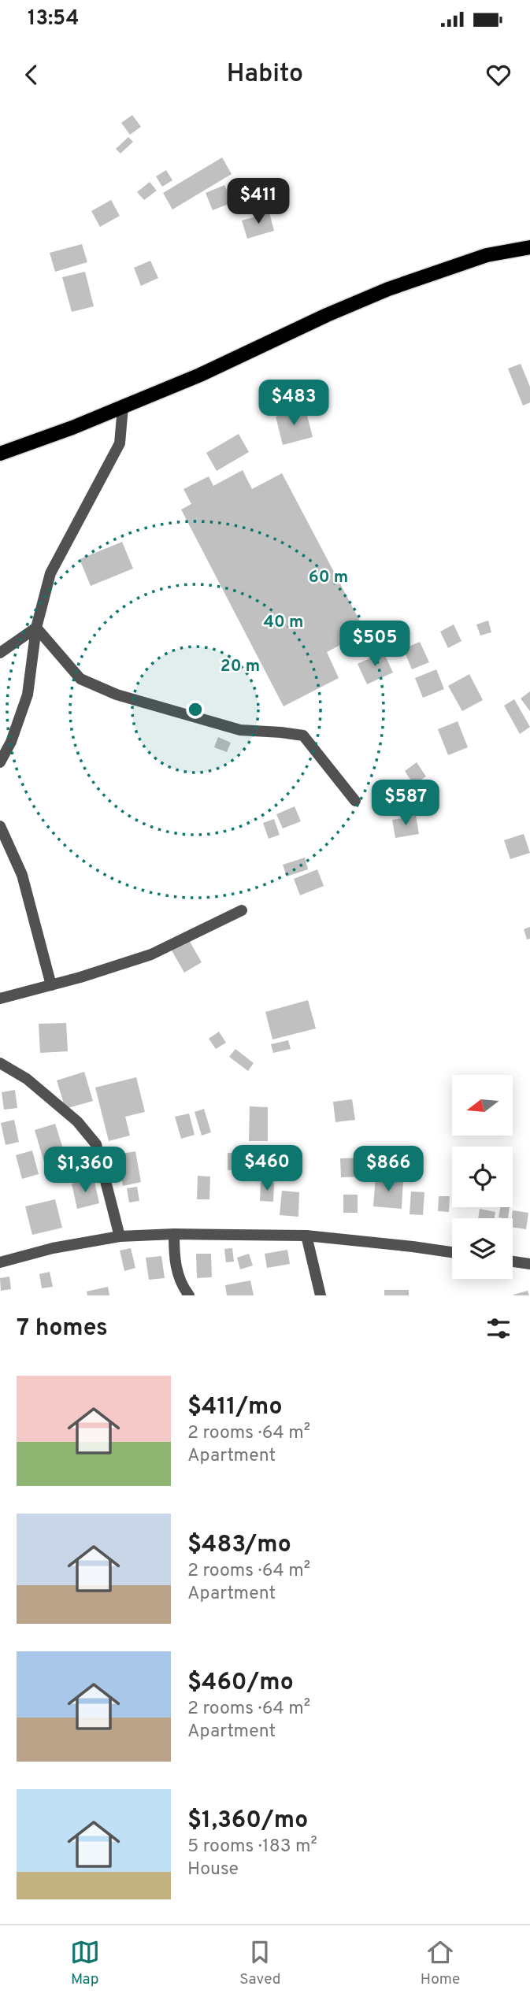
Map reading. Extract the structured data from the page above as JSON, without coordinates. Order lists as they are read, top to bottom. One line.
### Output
{"north":"left","page":{"status":"13:54","header":"Habito","price":["$411","$483","$505","$587","$460","$866","$1,360"],"heading":"7 homes","list":[{"name":"$411/mo","note":"2 rooms · 64 m² · Apartment"},{"name":"$483/mo","note":"2 rooms · 64 m² · Apartment"},{"name":"$460/mo","note":"2 rooms · 64 m² · Apartment"},{"name":"$1,360/mo","note":"5 rooms · 183 m² · House"}],"tabs":["Map","Saved","Home"]},"rings":["60 m","40 m","20 m"]}
